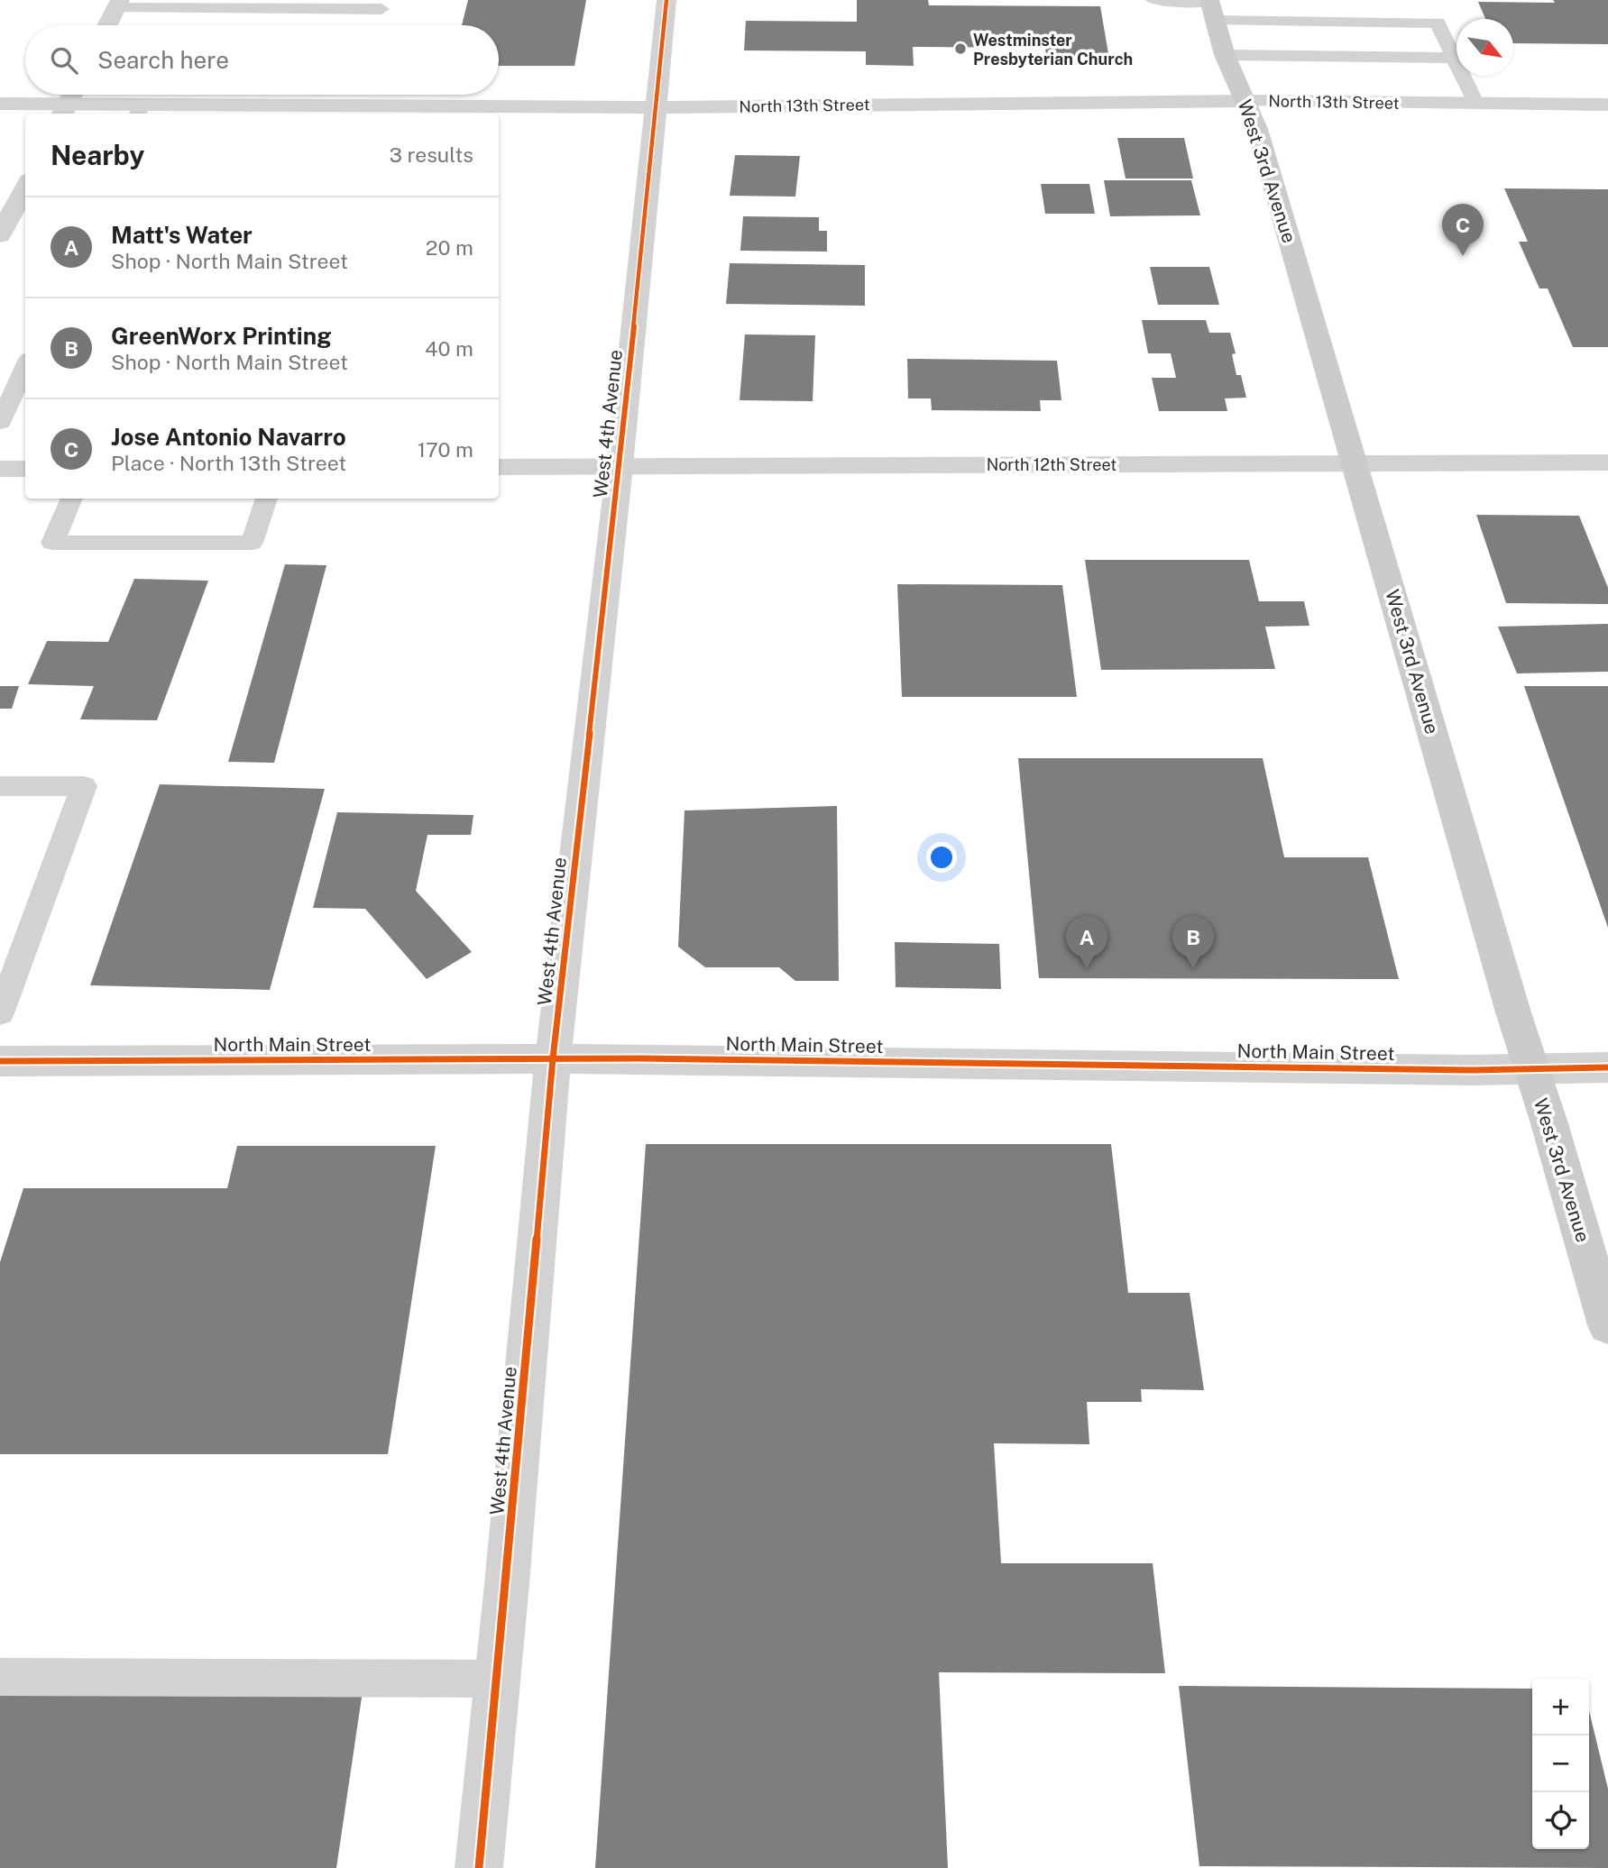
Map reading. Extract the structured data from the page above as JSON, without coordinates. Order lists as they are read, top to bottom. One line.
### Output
{"streets":{"main road":["West 3rd Avenue"],"street":["North 13th Street","West 4th Avenue","North 12th Street","North Main Street"]},"crossings":[["North 13th Street","West 3rd Avenue"],["North 13th Street","West 4th Avenue"],["West 3rd Avenue","North 12th Street"],["West 3rd Avenue","North Main Street"],["West 4th Avenue","North 12th Street"],["West 4th Avenue","North Main Street"]],"places":["Westminster Presbyterian Church"],"north":"bottom right","page":{"search":"Search here","heading":["Nearby","3 results"],"list":[{"mark":"A","name":"Matt's Water","note":"Shop · North Main Street","value":"20 m"},{"mark":"B","name":"GreenWorx Printing","note":"Shop · North Main Street","value":"40 m"},{"mark":"C","name":"Jose Antonio Navarro","note":"Place · North 13th Street","value":"170 m"}],"pins":["C","A","B"],"map_buttons":["+","−"]}}
